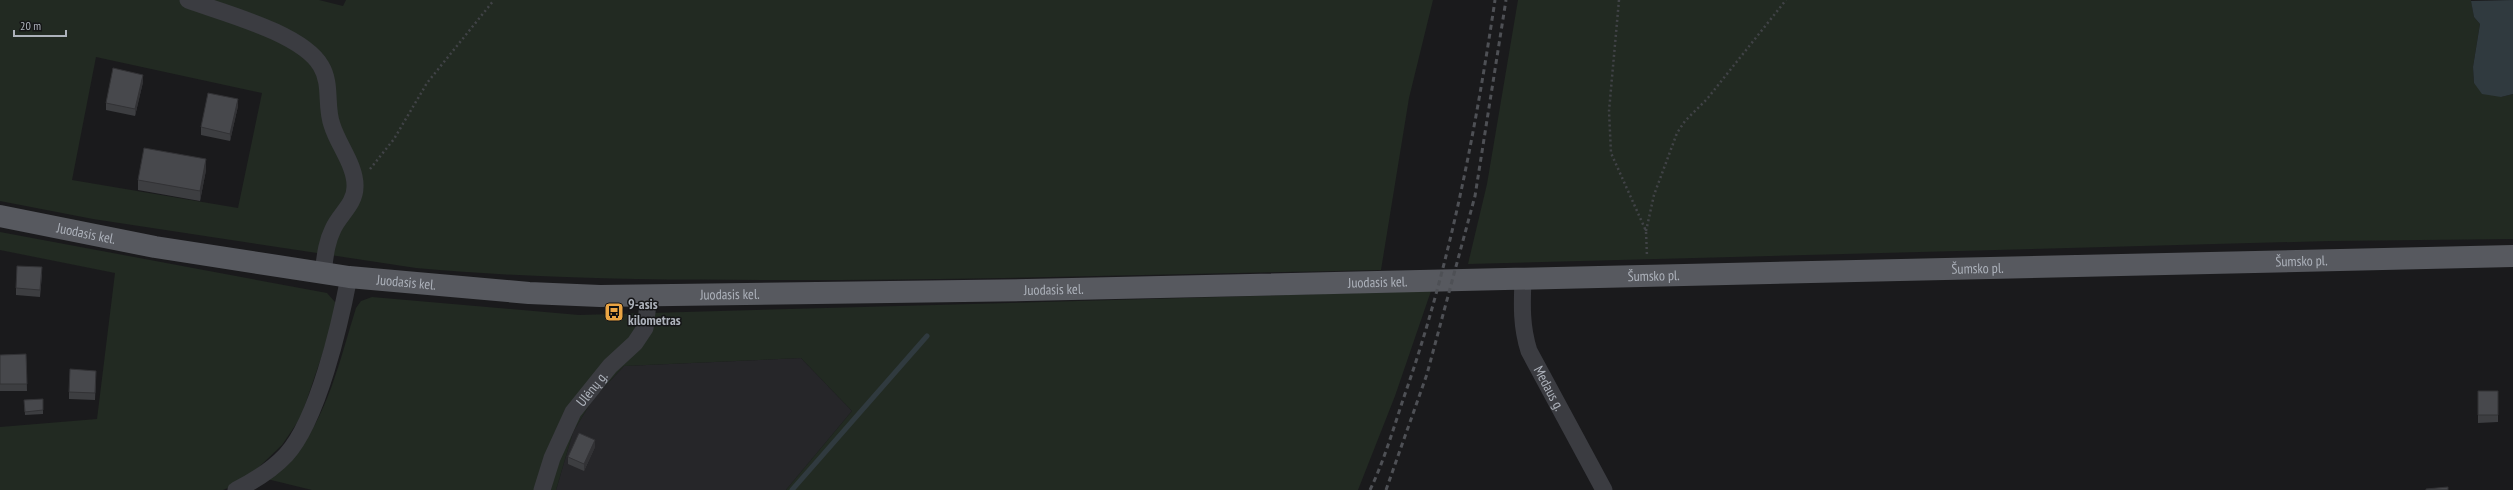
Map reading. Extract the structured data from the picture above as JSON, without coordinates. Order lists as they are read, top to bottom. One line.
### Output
{"streets":{"main road":["Juodasis kel.","Šumsko pl."],"street":["Medaus g.","Ulėnų g."]},"crossings":[["Juodasis kel.","Šumsko pl."],["Juodasis kel.","Ulėnų g."],["Šumsko pl.","Medaus g."]],"places":{"bus stop":["9-asis kilometras"]},"scale_bar":"20 m"}
